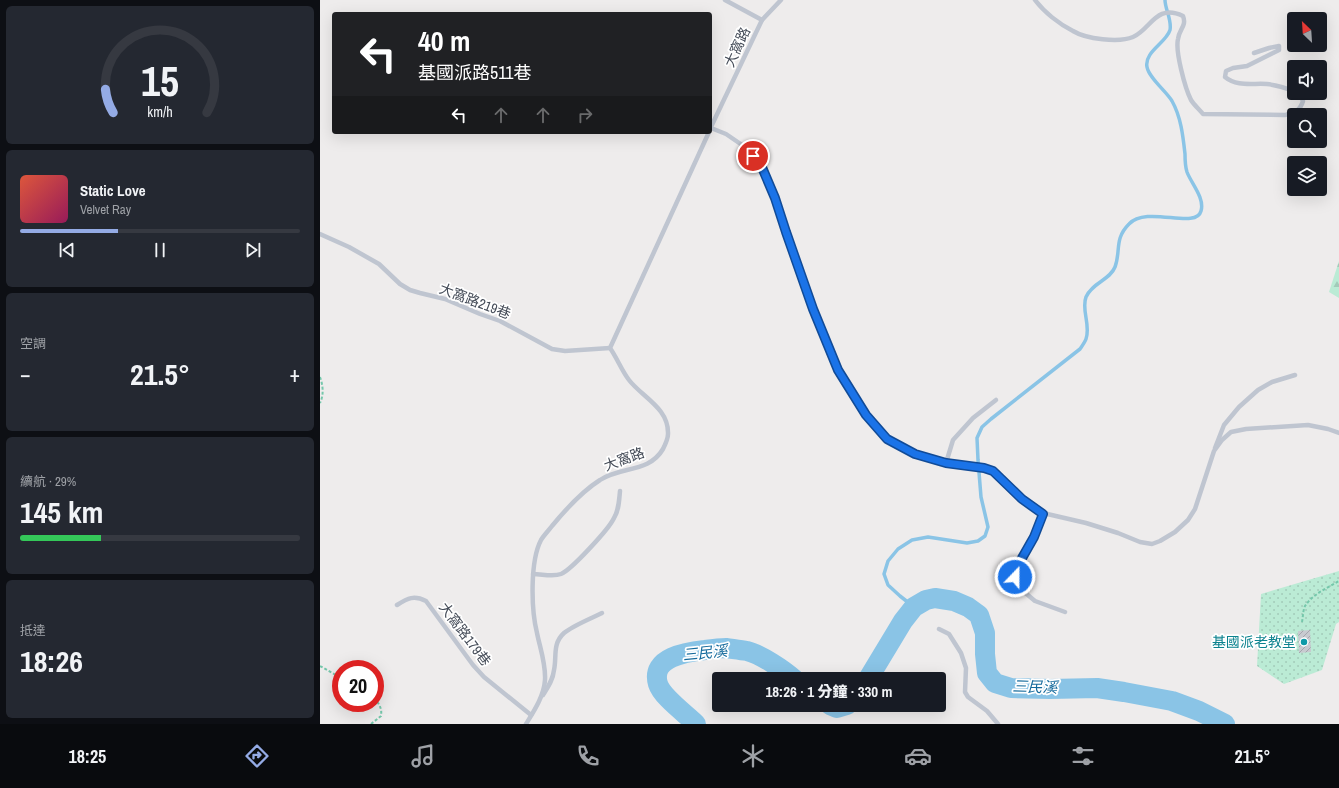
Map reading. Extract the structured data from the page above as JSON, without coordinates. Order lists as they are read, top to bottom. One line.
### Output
{"streets":{"lane":["大窩路","大窩路219巷","大窩路179巷"]},"crossings":[["大窩路","大窩路219巷"],["大窩路","大窩路179巷"]],"water":["三民溪"],"places":["基國派老教堂"],"north":"top left","page":{"turn":["40 m","基國派路511巷"],"song":["Static Love","Velvet Ray"],"tile":["空調",["續航 · 29%","145 km"],["抵達","18:26"]],"heat":["−","21.5°","+"],"limit":"20","trip":"18:26 · 1 分鐘 · 330 m","tabs":["18:25","21.5°"],"gauge":["15","km/h"]}}
